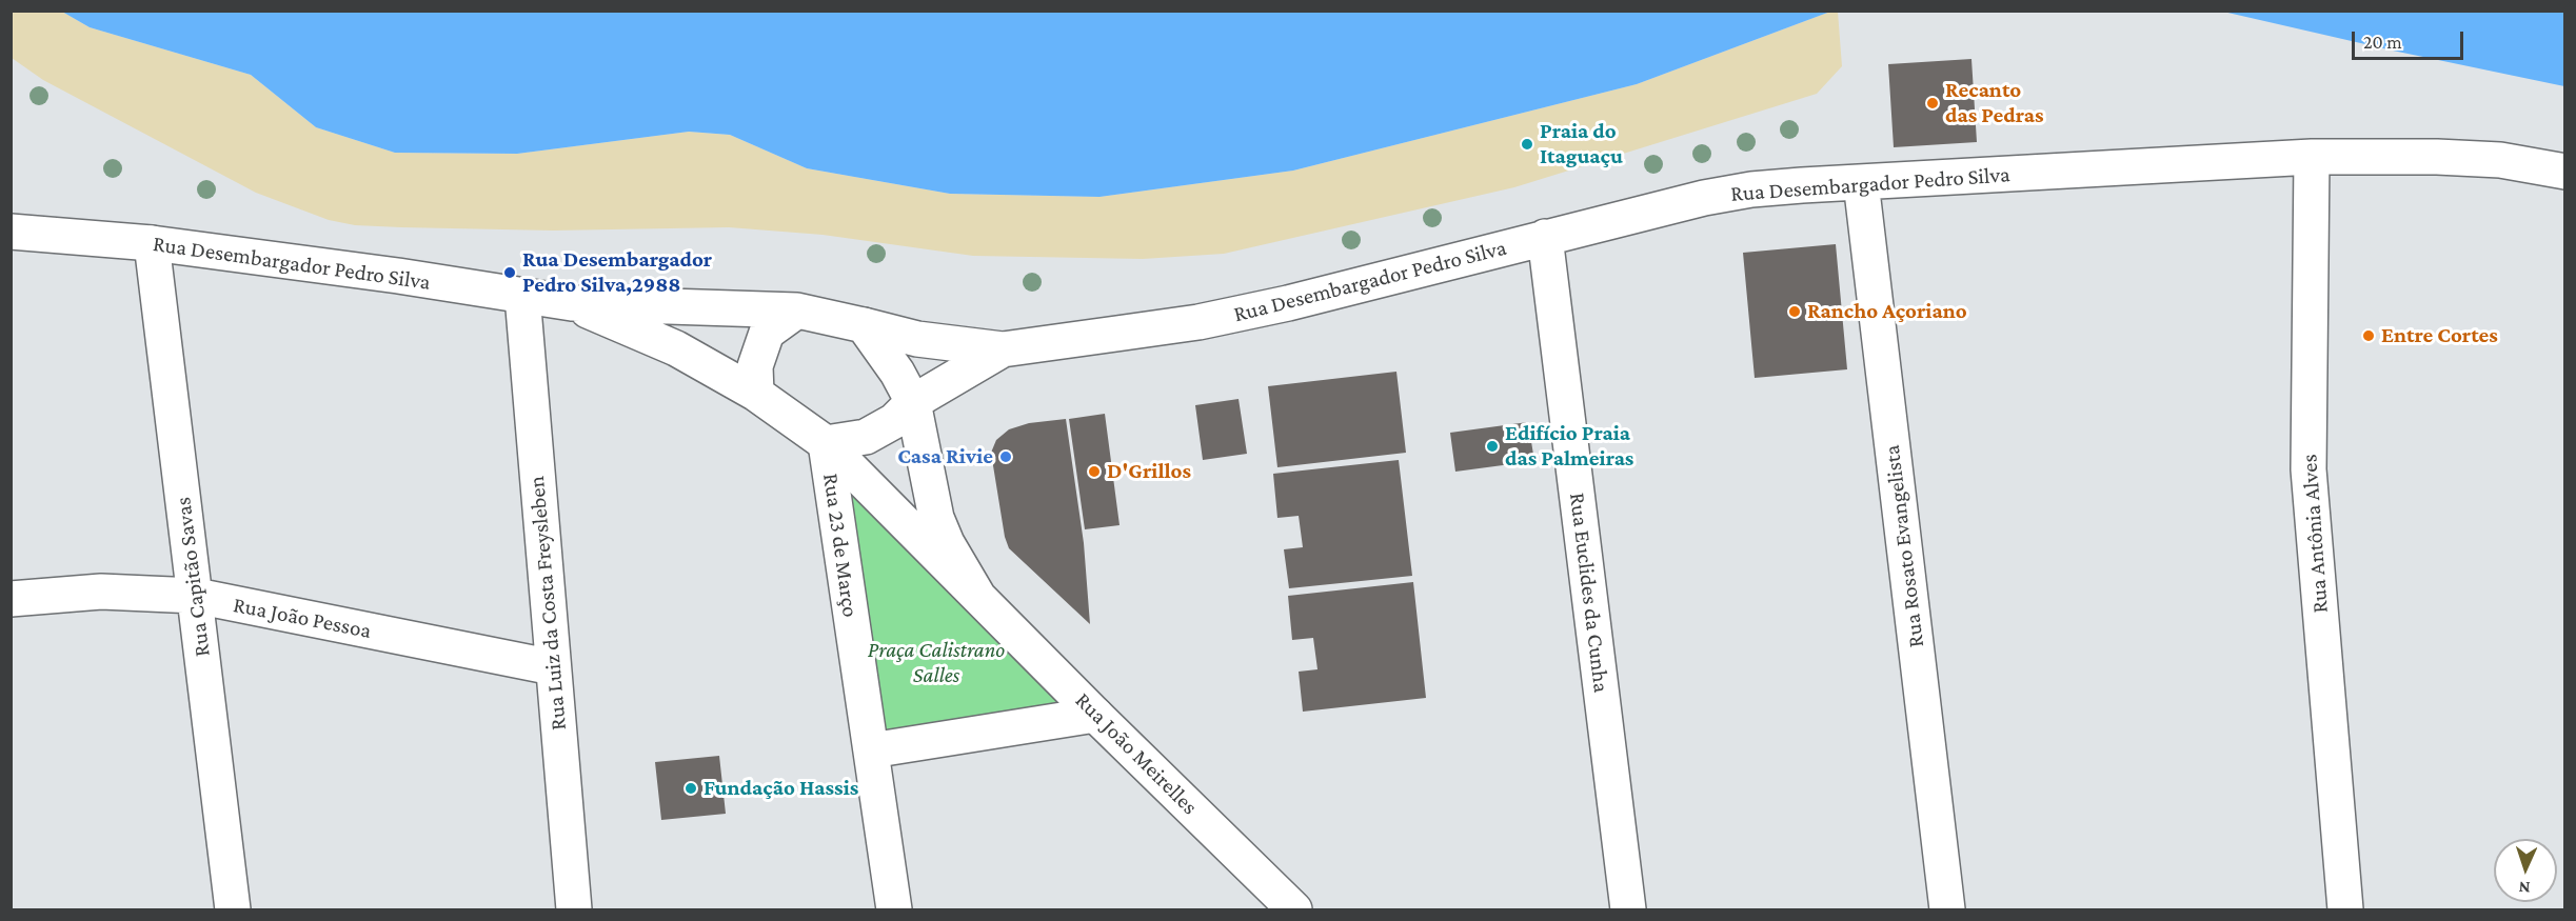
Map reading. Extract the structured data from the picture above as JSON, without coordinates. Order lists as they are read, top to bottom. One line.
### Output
{"streets":{"street":["Rua Desembargador Pedro Silva","Rua Antônia Alves","Rua 23 de Março","Rua Rosato Evangelista","Rua Capitão Savas","Rua Euclides da Cunha","Rua Luiz da Costa Freysleben","Rua João Pessoa","Rua João Meirelles"]},"crossings":[["Rua Desembargador Pedro Silva","Rua Antônia Alves"],["Rua Desembargador Pedro Silva","Rua 23 de Março"],["Rua Desembargador Pedro Silva","Rua Rosato Evangelista"],["Rua Desembargador Pedro Silva","Rua Capitão Savas"],["Rua Desembargador Pedro Silva","Rua Euclides da Cunha"],["Rua Desembargador Pedro Silva","Rua Luiz da Costa Freysleben"],["Rua Desembargador Pedro Silva","Rua João Meirelles"],["Rua 23 de Março","Rua João Meirelles"],["Rua Capitão Savas","Rua João Pessoa"],["Rua Luiz da Costa Freysleben","Rua João Pessoa"]],"parks":["Praça Calistrano Salles"],"places":["Recanto das Pedras","Praia do Itaguaçu","Rua Desembargador Pedro Silva,2988","Rancho Açoriano","Entre Cortes","Edifício Praia das Palmeiras","Casa Rivie","D'Grillos","Fundação Hassis"],"scale_bar":"20 m","north":"bottom"}
